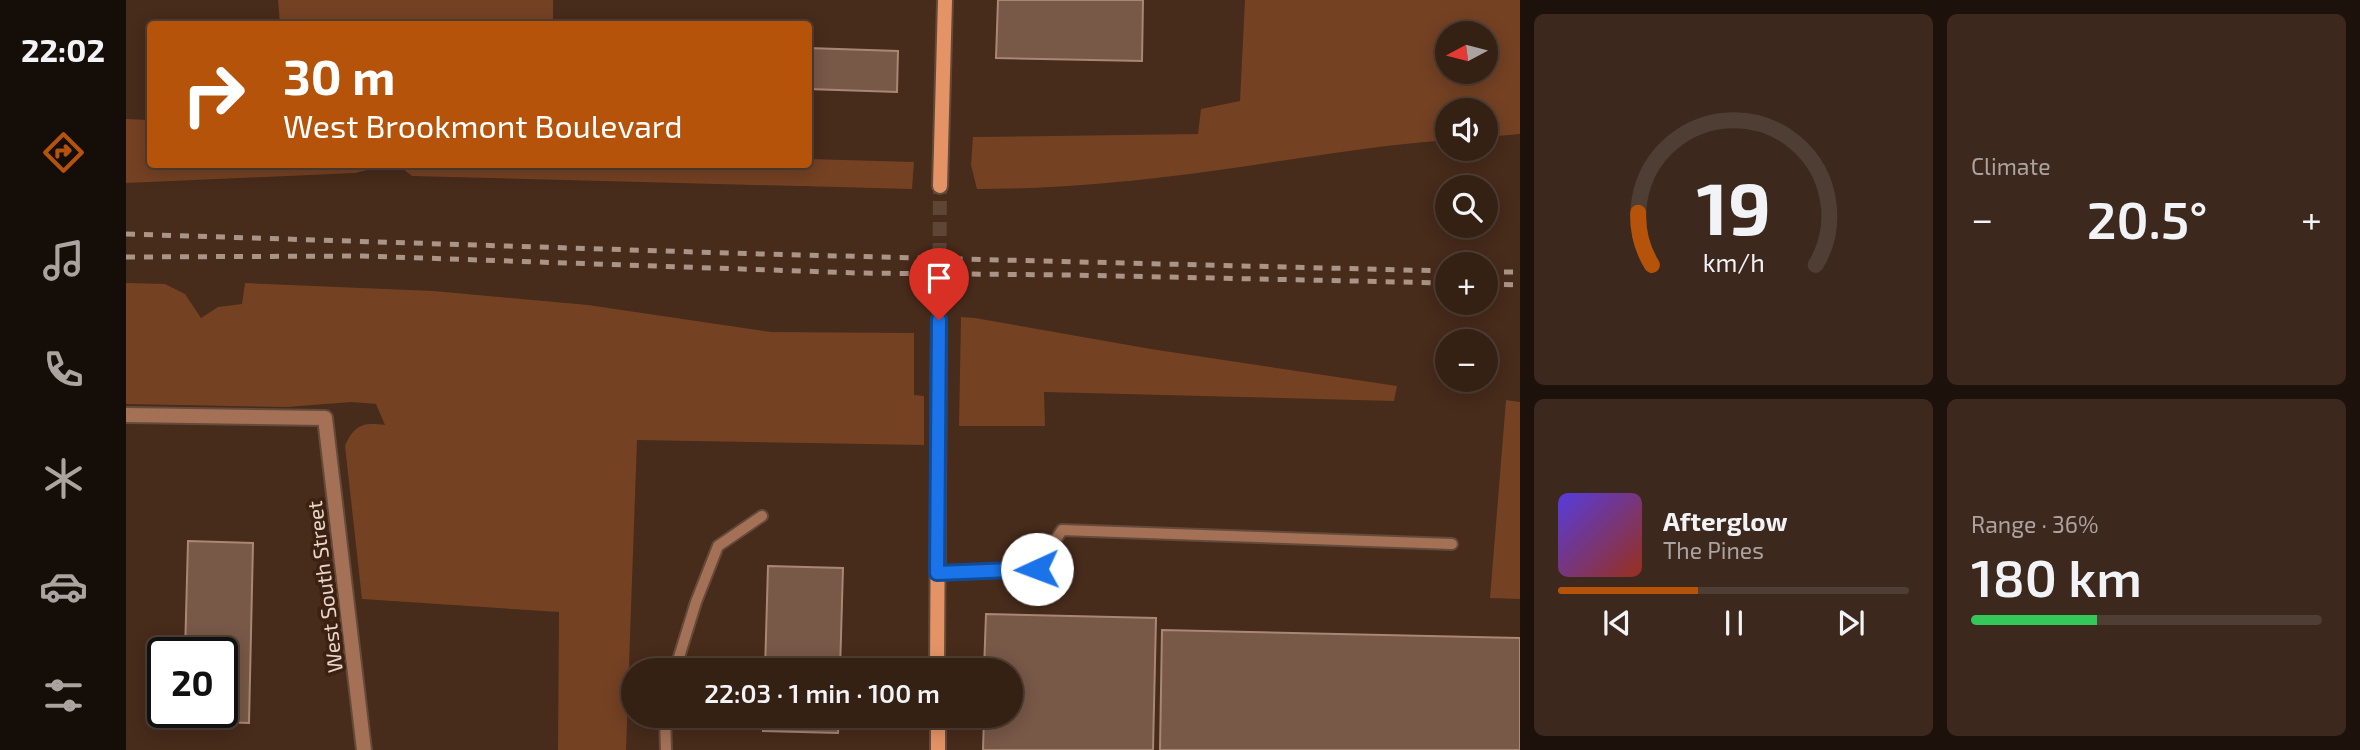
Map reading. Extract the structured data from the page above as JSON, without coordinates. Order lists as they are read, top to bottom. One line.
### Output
{"streets":{"street":["West South Street"]},"north":"left","page":{"tabs":"22:02","tile":["Climate",["Range · 36%","180 km"]],"map_buttons":["+","−"],"turn":["30 m","West Brookmont Boulevard"],"heat":["−","20.5°","+"],"song":["Afterglow","The Pines"],"limit":"20","trip":"22:03 · 1 min · 100 m","gauge":["19","km/h"]}}
